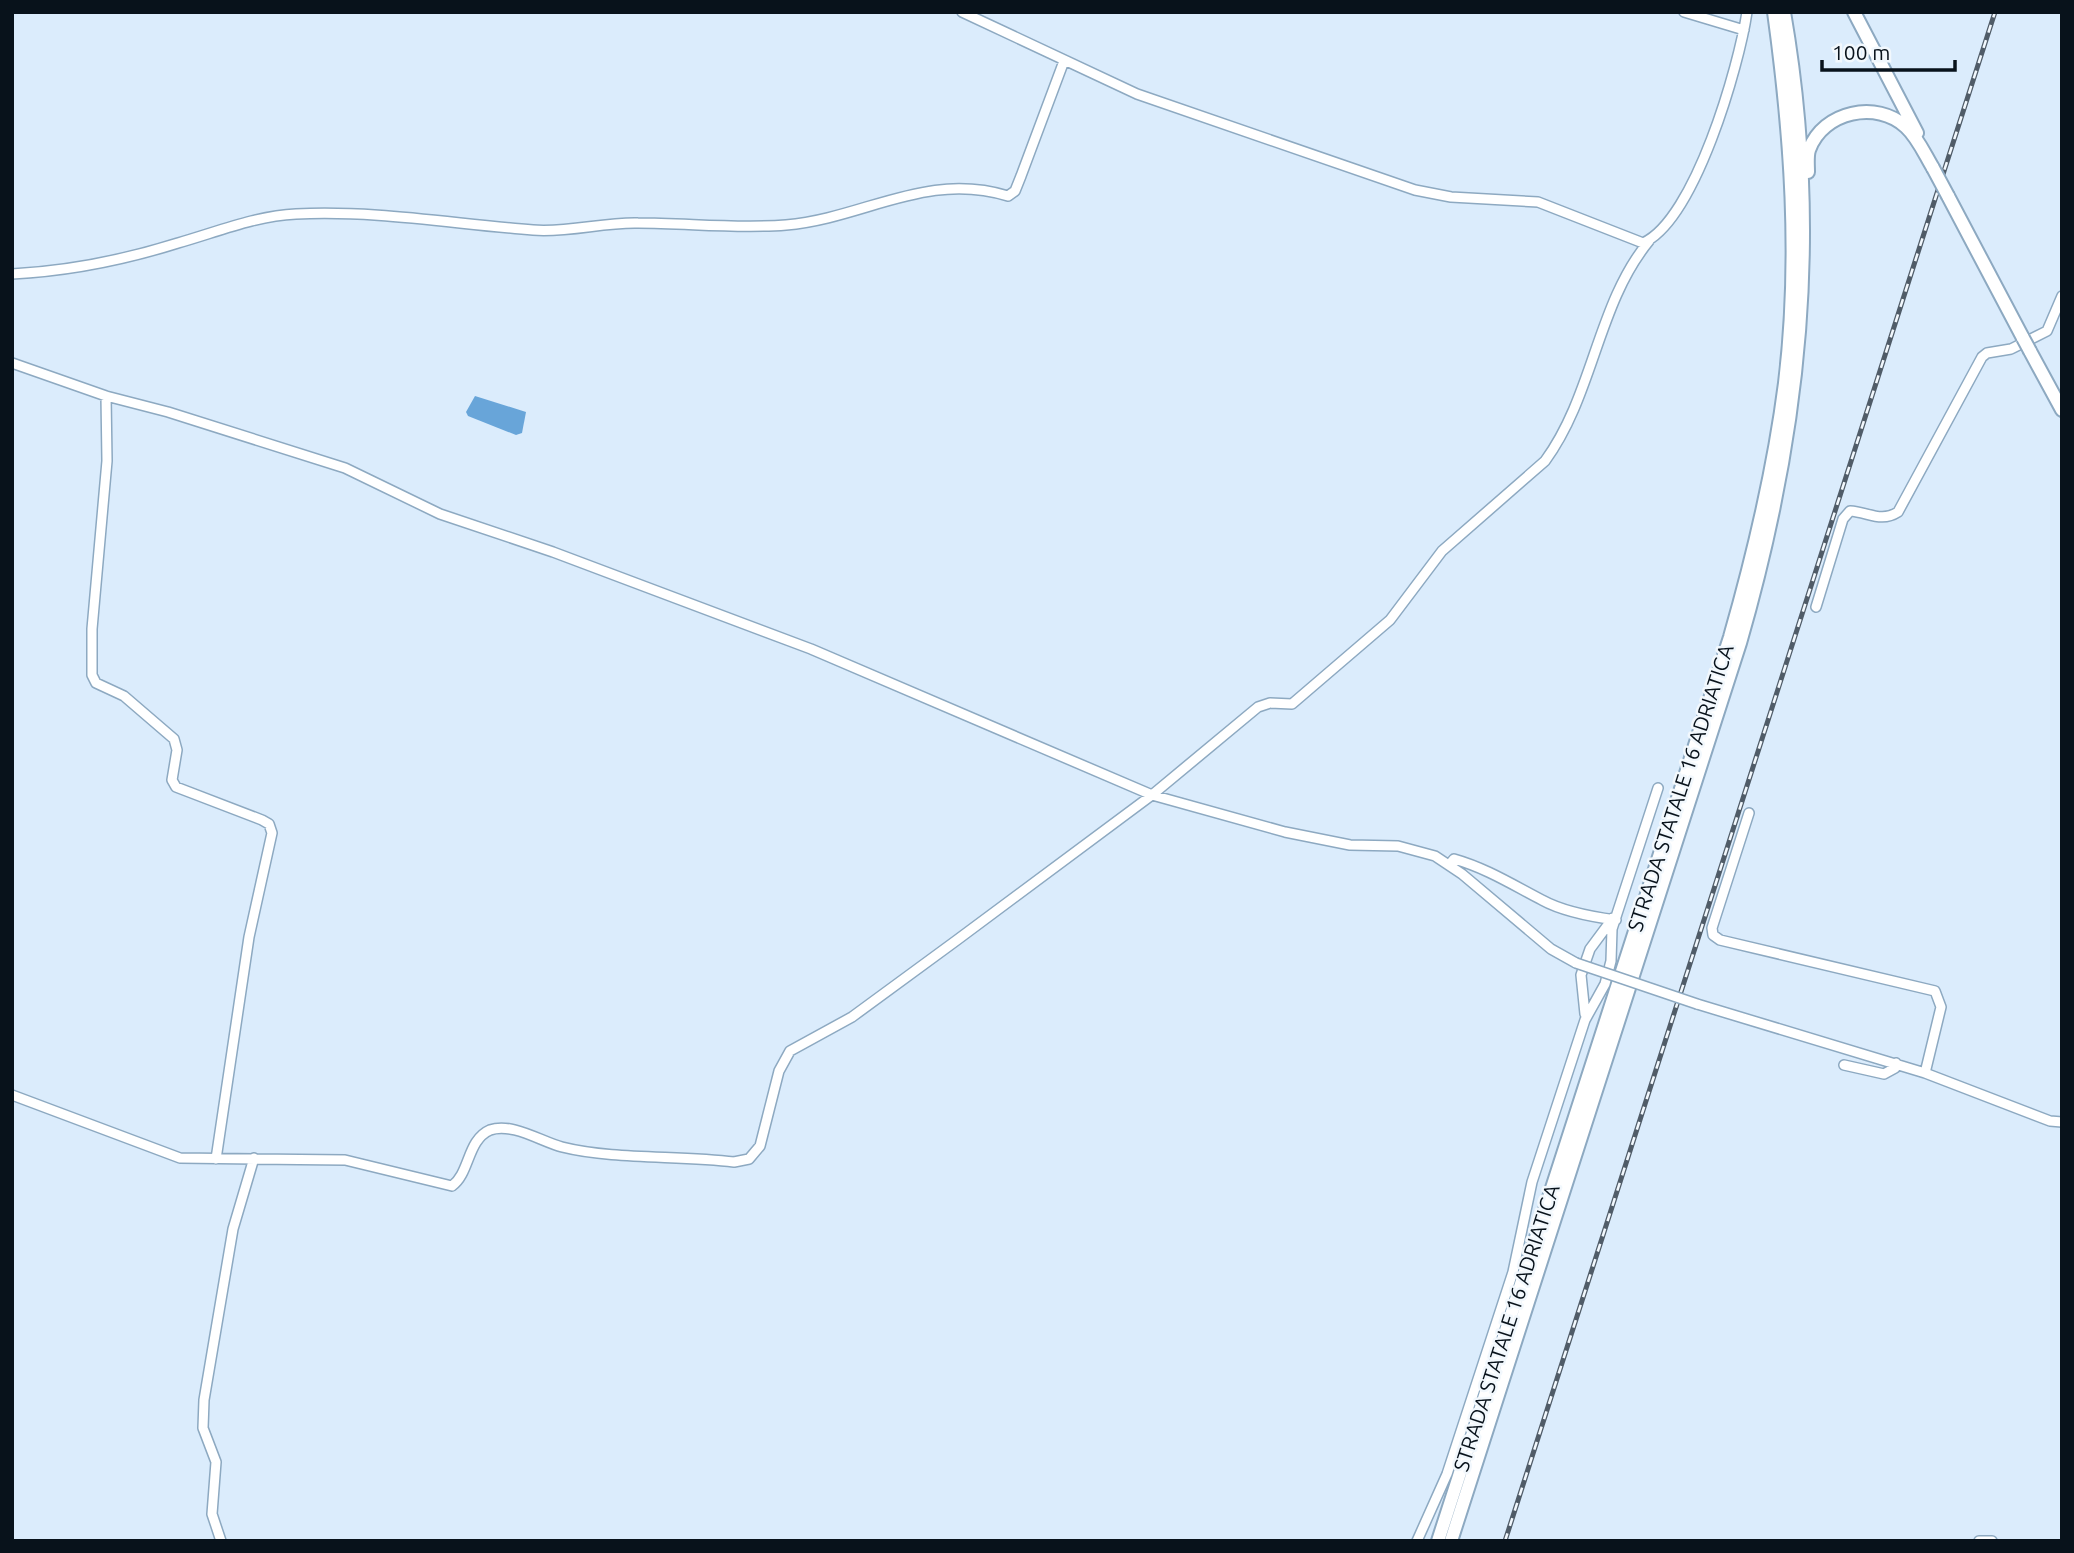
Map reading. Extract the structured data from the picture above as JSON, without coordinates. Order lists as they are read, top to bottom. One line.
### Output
{"streets":{"highway":["STRADA STATALE 16 ADRIATICA"]},"scale_bar":"100 m"}
